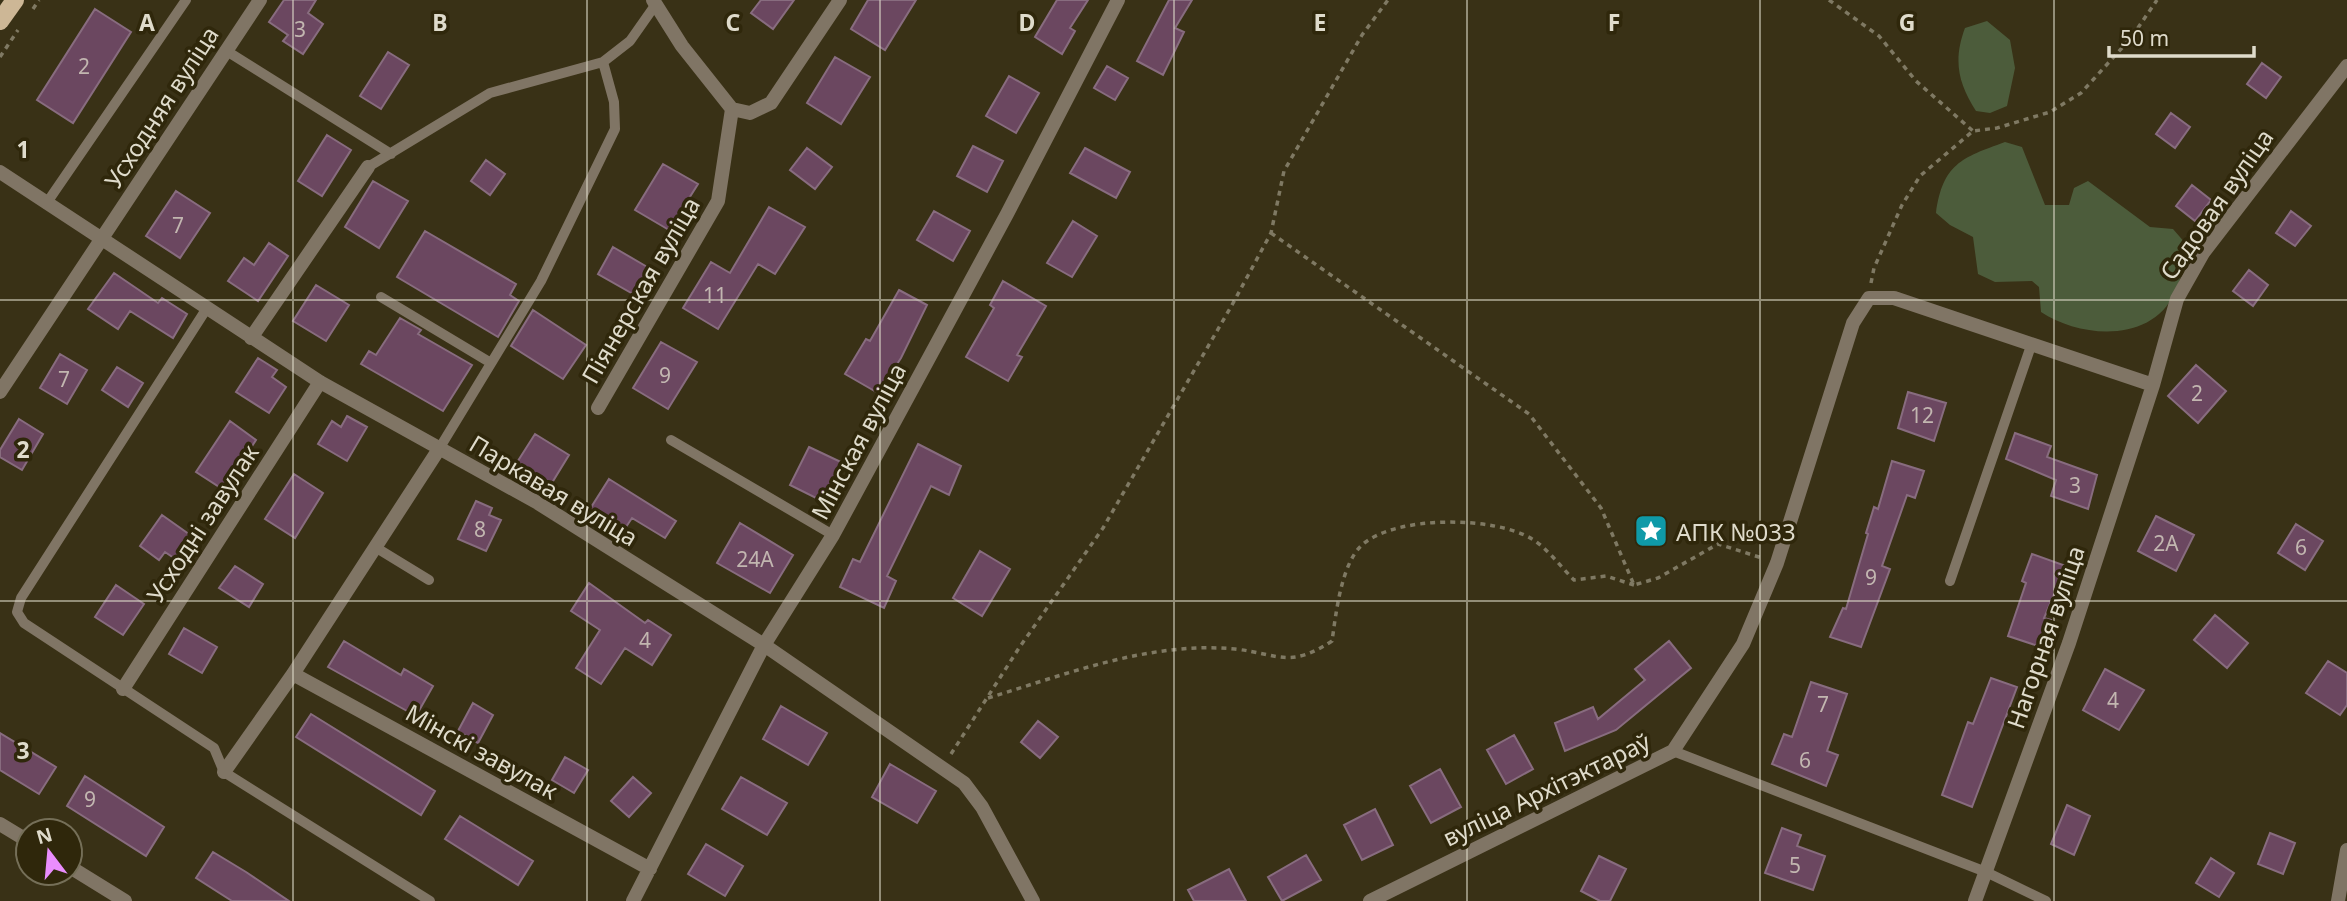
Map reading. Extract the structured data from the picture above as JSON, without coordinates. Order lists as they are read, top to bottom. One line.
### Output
{"streets":{"street":["Усходняя вуліца","Садовая вуліца","Піянерская вуліца","Мінская вуліца","Паркавая вуліца","Усходні завулак","Нагорная вуліца","Мінскі завулак","вуліца Архітэктараў"]},"crossings":[["Усходняя вуліца","Паркавая вуліца"],["Садовая вуліца","Нагорная вуліца"],["Мінская вуліца","Паркавая вуліца"],["Мінская вуліца","Мінскі завулак"],["Паркавая вуліца","Усходні завулак"]],"places":{"place":["АПК №033"]},"house_numbers":["3","2","7","11","9","7","2","12","3","8","2А","6","24А","9","4","4","7","6","9","5"],"scale_bar":"50 m","north":"top","grid":{"columns":["A","B","C","D","E","F","G"],"rows":["1","2","3"]}}
